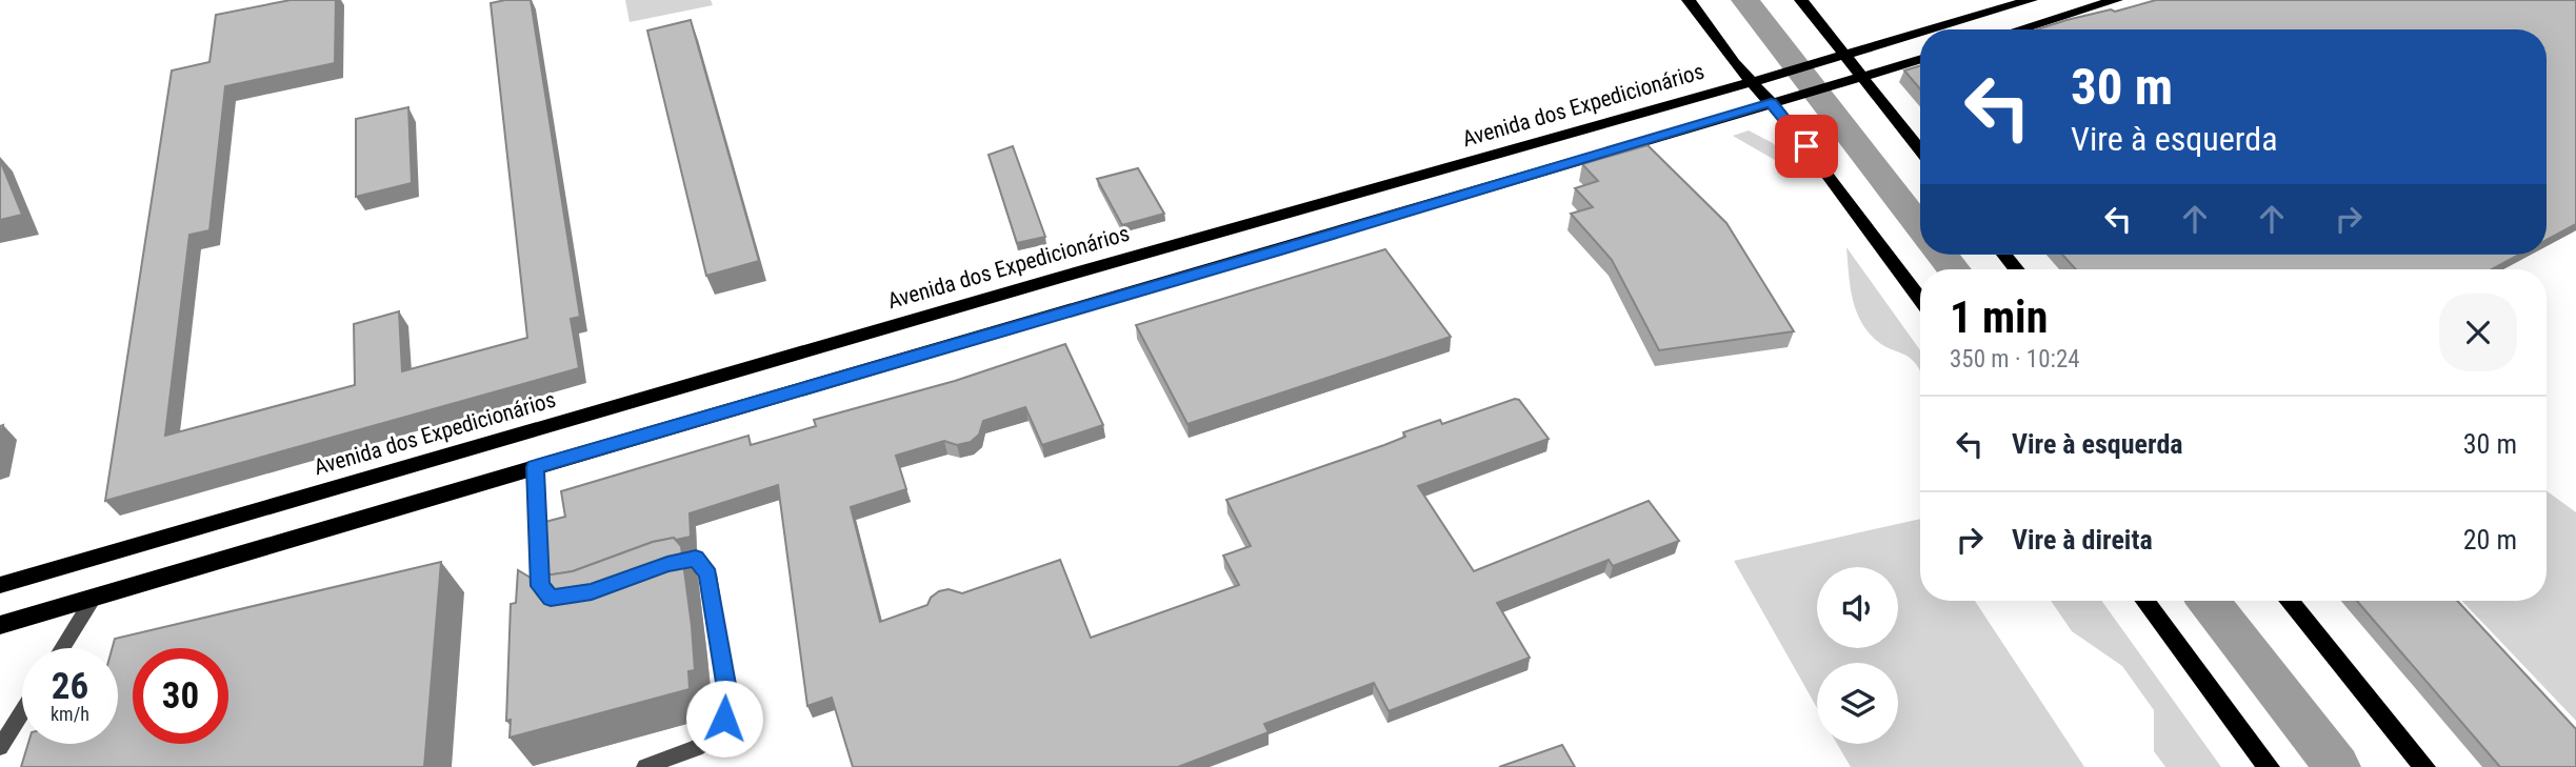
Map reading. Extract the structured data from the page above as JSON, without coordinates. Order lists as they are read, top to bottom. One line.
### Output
{"streets":{"main road":["Avenida dos Expedicionários"]},"page":{"turn":["30 m","Vire à esquerda"],"heading":["1 min","350 m · 10:24"],"list":[{"name":"Vire à esquerda","value":"30 m"},{"name":"Vire à direita","value":"20 m"}],"speed":"26 km/h","limit":"30"}}
